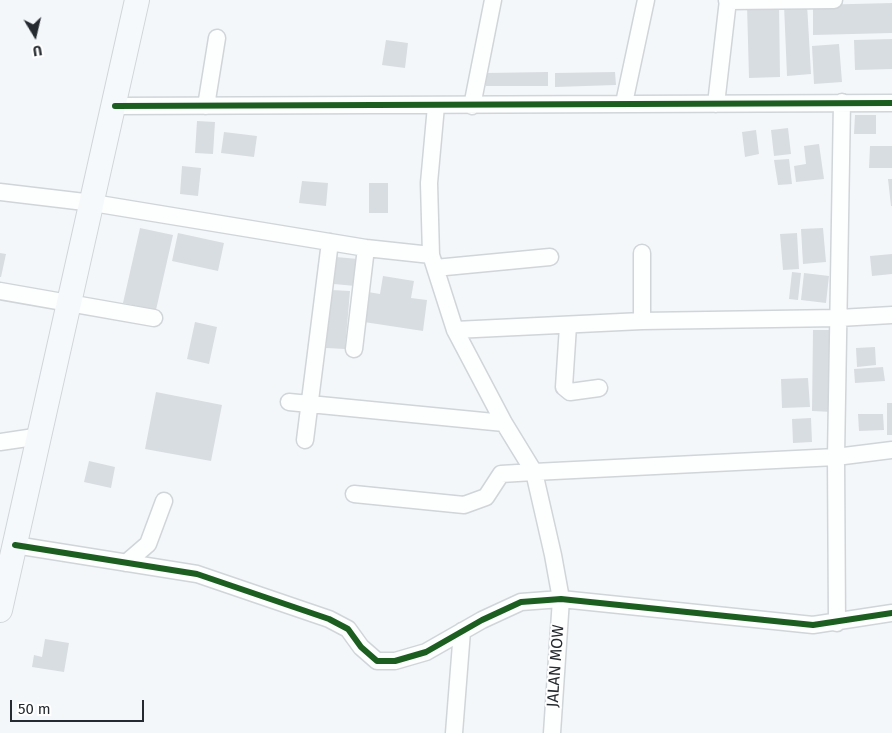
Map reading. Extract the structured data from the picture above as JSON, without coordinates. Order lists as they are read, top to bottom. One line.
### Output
{"streets":{"street":["JALAN MOW"]},"scale_bar":"50 m","north":"bottom"}
